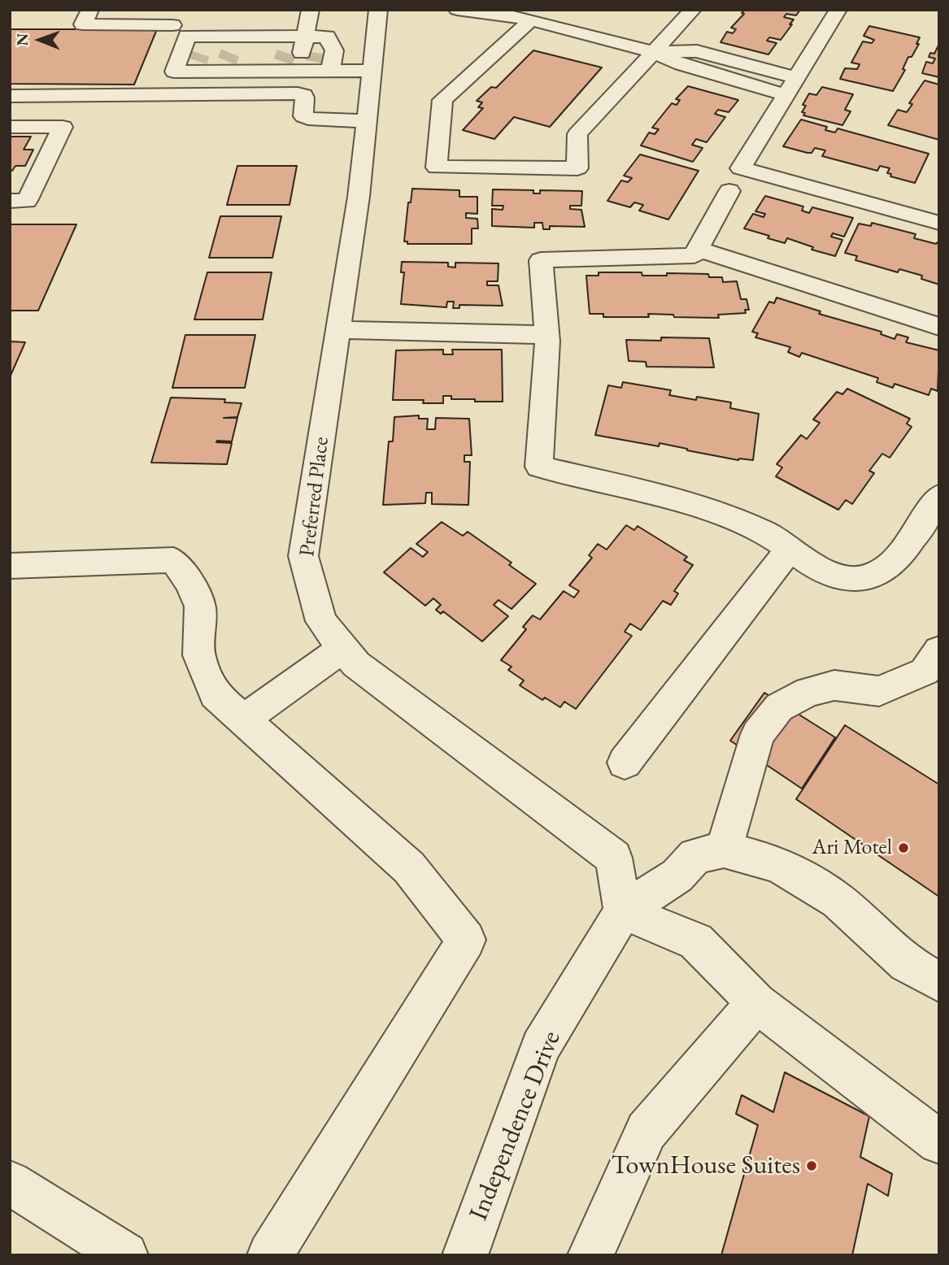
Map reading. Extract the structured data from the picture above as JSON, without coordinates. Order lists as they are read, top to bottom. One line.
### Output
{"streets":{"street":["Preferred Place","Independence Drive"]},"crossings":[["Preferred Place","Independence Drive"]],"places":["Ari Motel","TownHouse Suites"],"north":"left"}
